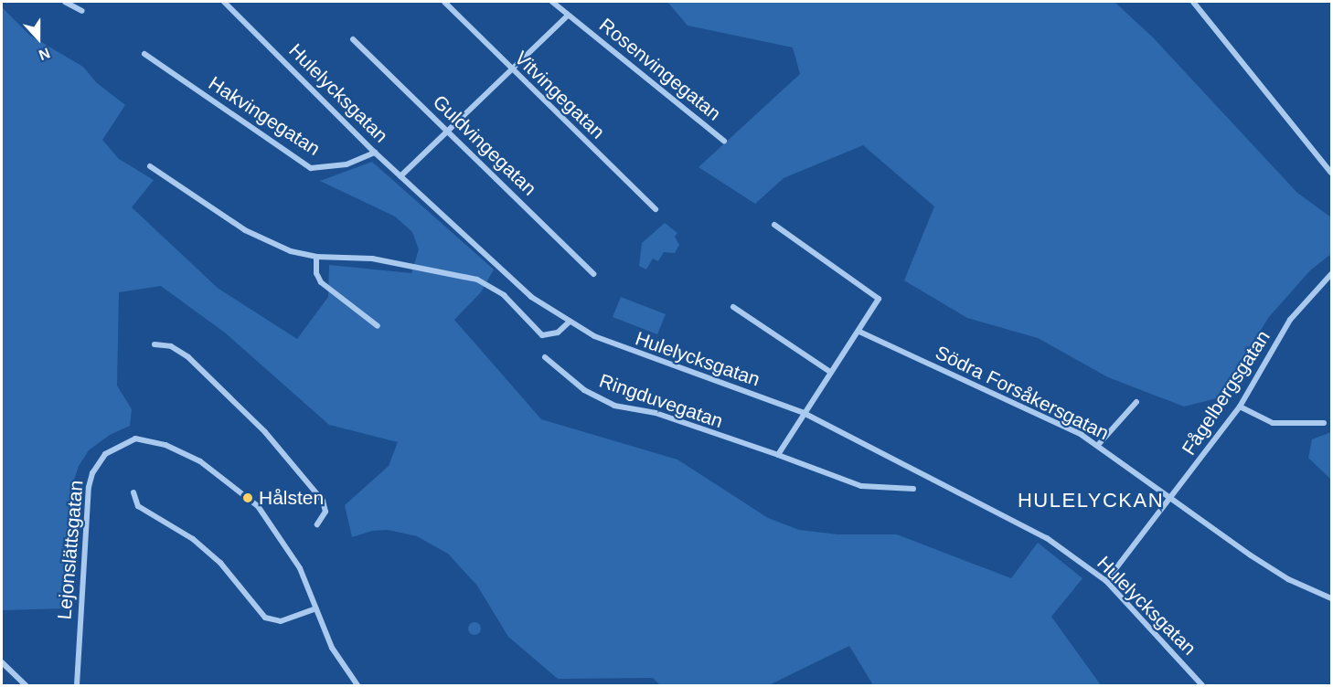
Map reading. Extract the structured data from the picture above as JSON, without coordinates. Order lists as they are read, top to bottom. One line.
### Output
{"streets":{"street":["Rosenvingegatan","Hulelycksgatan","Vitvingegatan","Hakvingegatan","Guldvingegatan","Södra Forsåkersgatan","Fågelbergsgatan","Ringduvegatan","Lejonslättsgatan"]},"crossings":[["Hulelycksgatan","Hakvingegatan"],["Hulelycksgatan","Fågelbergsgatan"],["Södra Forsåkersgatan","Fågelbergsgatan"]],"districts":["HULELYCKAN"],"places":["Hålsten"],"north":"bottom"}
